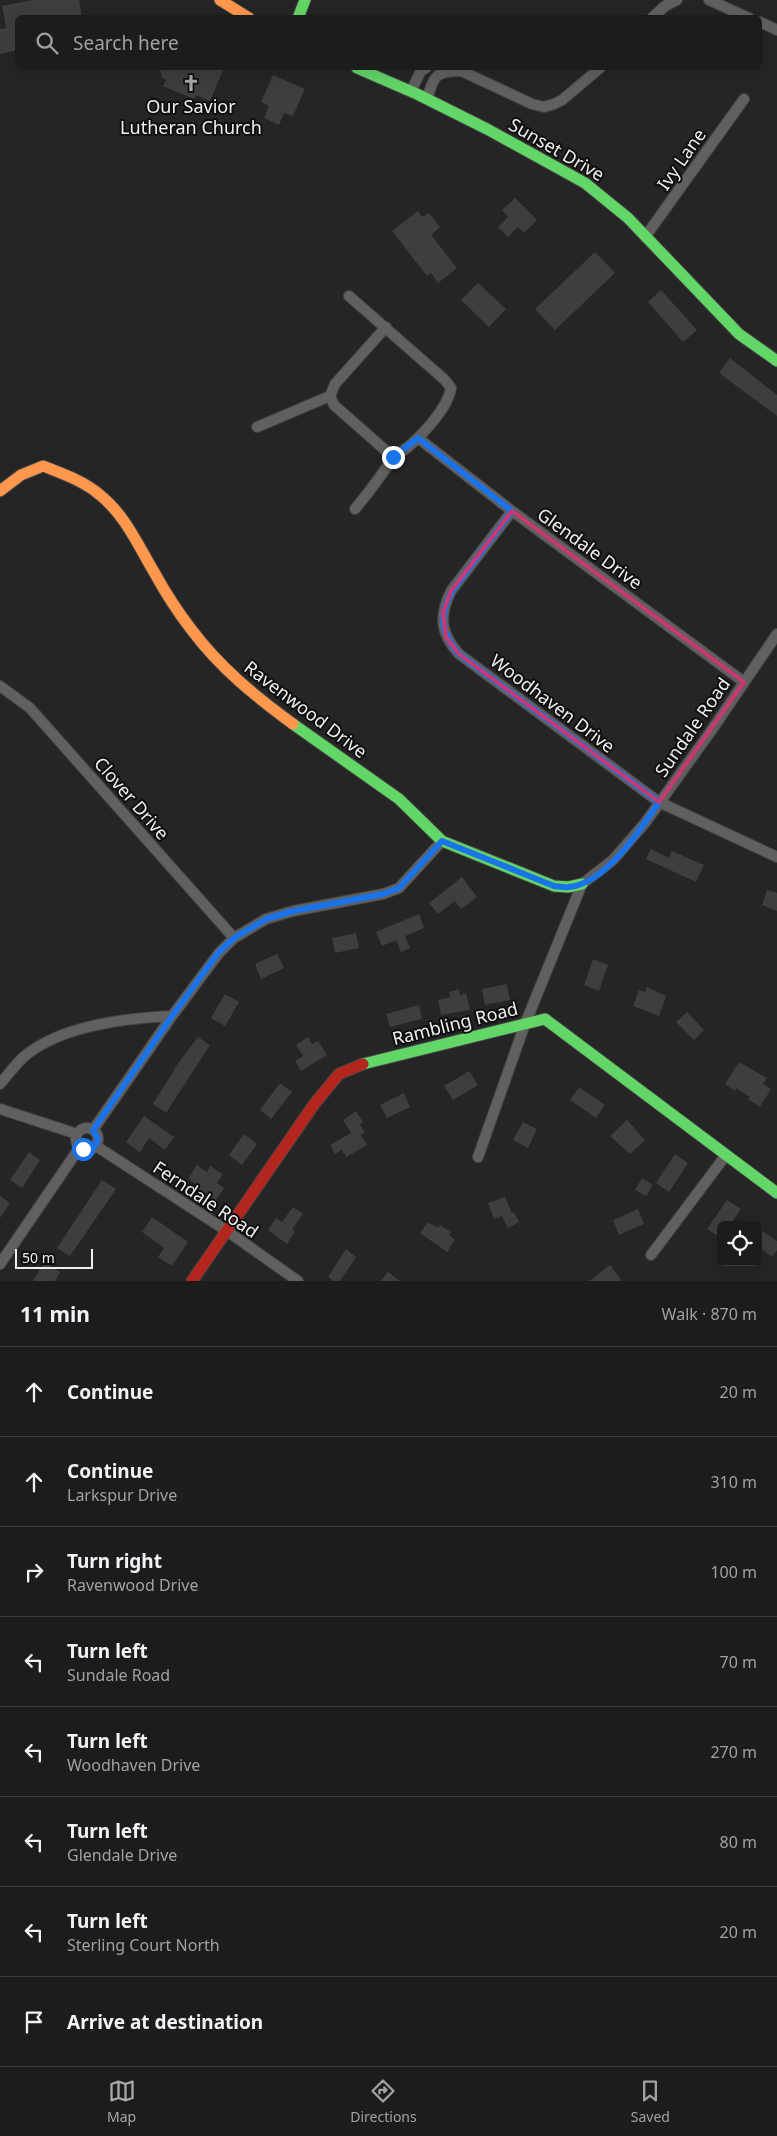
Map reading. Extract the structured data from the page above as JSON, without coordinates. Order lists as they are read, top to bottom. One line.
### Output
{"streets":{"street":["Sunset Drive","Ivy Lane","Glendale Drive","Woodhaven Drive","Ravenwood Drive","Sundale Road","Clover Drive","Rambling Road","Ferndale Road"]},"crossings":[["Sunset Drive","Ivy Lane"],["Glendale Drive","Woodhaven Drive"],["Glendale Drive","Sundale Road"],["Woodhaven Drive","Sundale Road"],["Ravenwood Drive","Sundale Road"],["Rambling Road","Ferndale Road"]],"places":{"church":["Our Savior Lutheran Church"]},"scale_bar":"50 m","page":{"search":"Search here","scale":"50 m","heading":["11 min","Walk · 870 m"],"list":[["Continue","20 m"],["Continue","Larkspur Drive","310 m"],["Turn right","Ravenwood Drive","100 m"],["Turn left","Sundale Road","70 m"],["Turn left","Woodhaven Drive","270 m"],["Turn left","Glendale Drive","80 m"],["Turn left","Sterling Court North","20 m"],"Arrive at destination"],"nav":["Map","Directions","Saved"]}}
